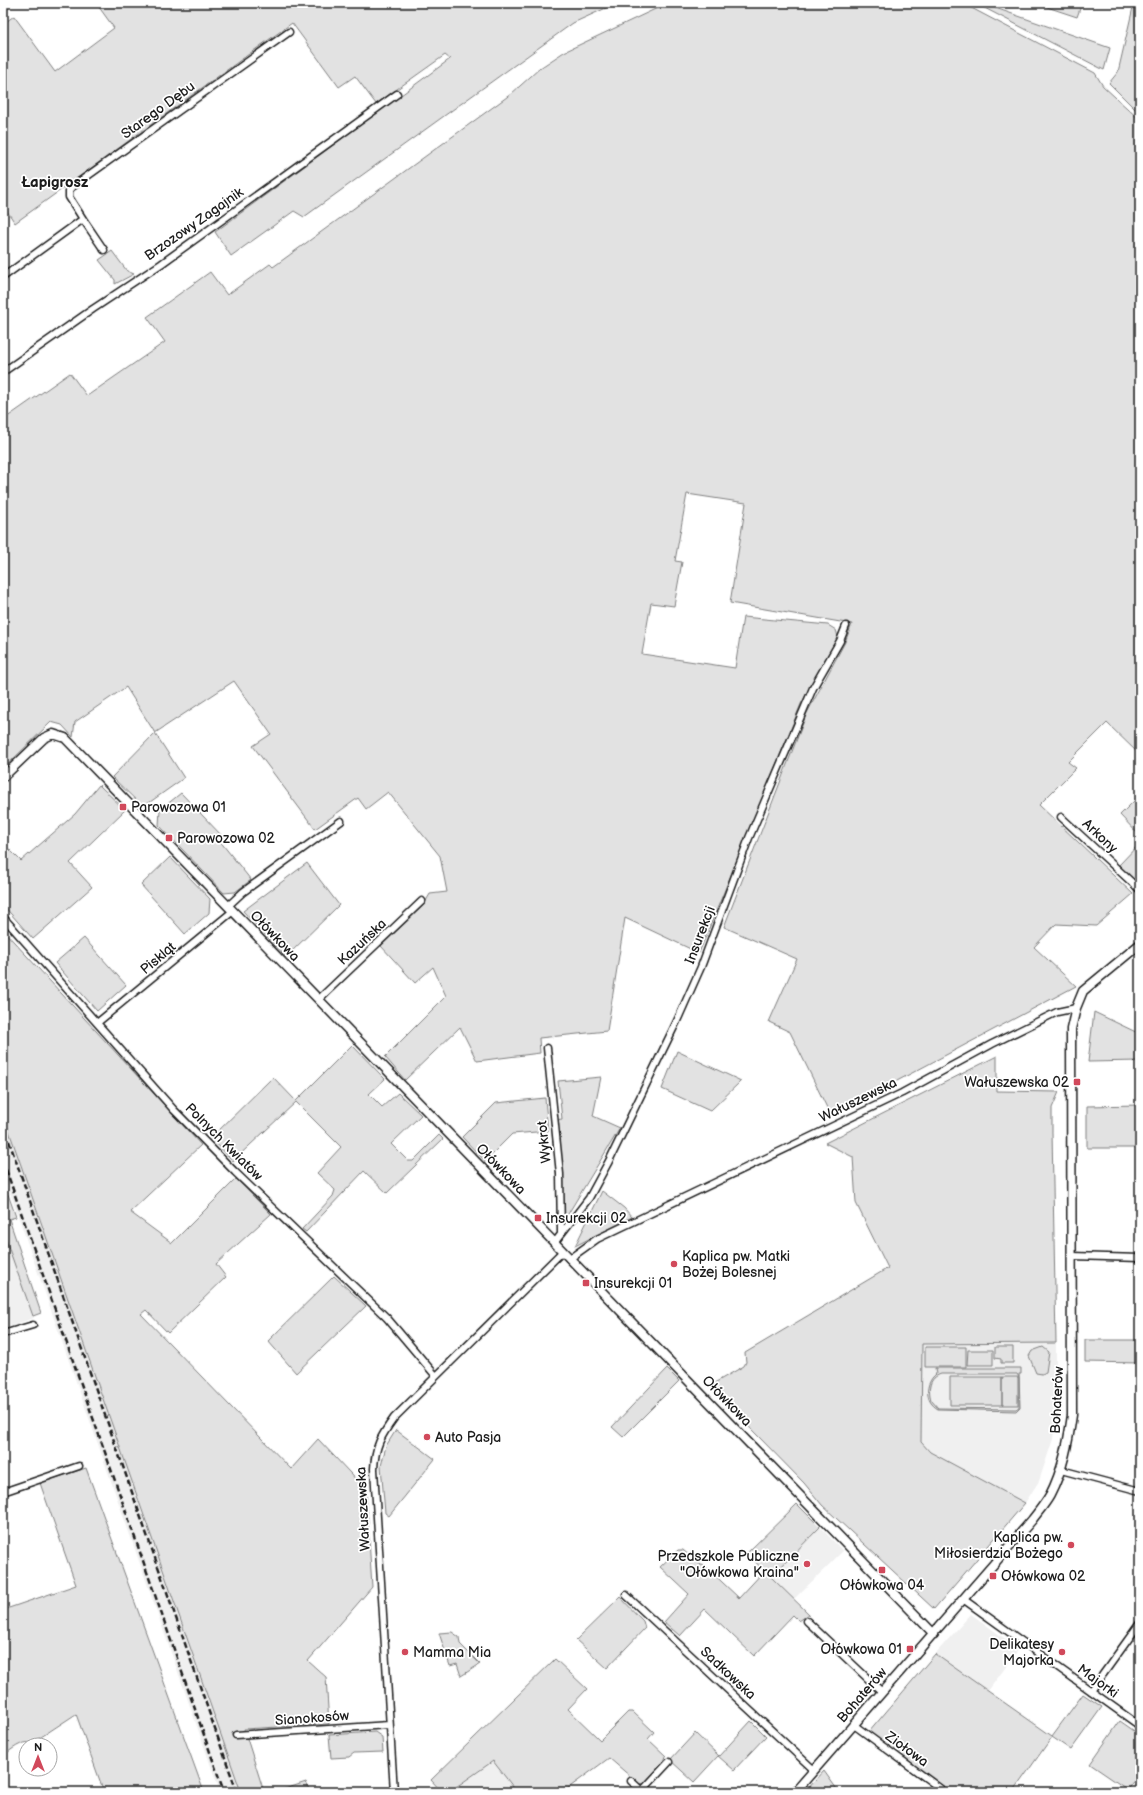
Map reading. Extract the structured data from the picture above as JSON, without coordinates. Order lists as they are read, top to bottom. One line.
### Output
{"streets":{"street":["Starego Dębu","Brzozowy Zagajnik","Arkony","Insurekcji","Ołówkowa","Kazuńska","Piskląt","Wałuszewska","Polnych Kwiatów","Wykrot","Bohaterów","Sadkowska","Majorki","Sianokosów","Ziołowa"]},"crossings":[["Insurekcji","Ołówkowa"],["Insurekcji","Wykrot"],["Ołówkowa","Kazuńska"],["Ołówkowa","Piskląt"],["Ołówkowa","Wałuszewska"],["Ołówkowa","Bohaterów"],["Piskląt","Polnych Kwiatów"],["Wałuszewska","Polnych Kwiatów"],["Wałuszewska","Bohaterów"],["Wałuszewska","Sianokosów"],["Bohaterów","Sadkowska"],["Bohaterów","Majorki"],["Bohaterów","Ziołowa"]],"districts":["Łapigrosz"],"places":{"transit":["Parowozowa 01","Parowozowa 02","Wałuszewska 02","Insurekcji 02","Insurekcji 01","Ołówkowa 04","Ołówkowa 02","Ołówkowa 01"],"other":["Kaplica pw. Matki Bożej Bolesnej","Auto Pasja","Kaplica pw. Miłosierdzia Bożego","Przedszkole Publiczne \"Ołówkowa Kraina\"","Mamma Mia","Delikatesy Majorka"]},"north":"top"}
